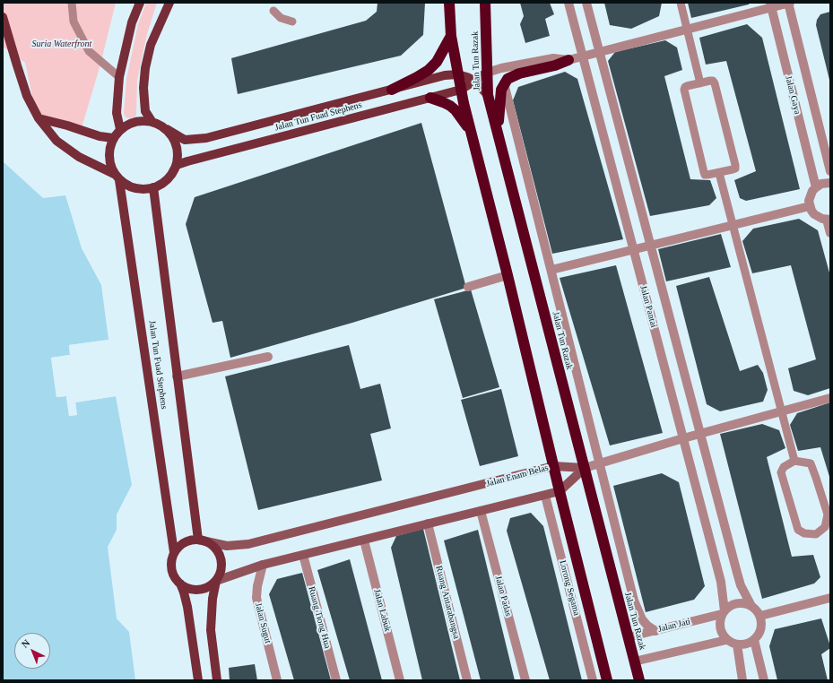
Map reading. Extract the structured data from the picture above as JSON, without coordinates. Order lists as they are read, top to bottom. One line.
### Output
{"streets":{"highway":["Jalan Tun Razak"],"main road":["Jalan Tun Fuad Stephens"],"street":["Jalan Gaya","Jalan Pantai","Jalan Enam Belas","Lorong Segama","Jalan Padas","Ruang Antarabangsa","Jalan Labuk","Ruang Tiong Hua","Jalan Sugut","Jalan Jati"]},"crossings":[["Jalan Tun Razak","Jalan Tun Fuad Stephens"],["Jalan Tun Razak","Jalan Enam Belas"],["Jalan Tun Razak","Jalan Jati"],["Jalan Tun Fuad Stephens","Jalan Enam Belas"],["Jalan Pantai","Jalan Jati"]],"parks":["Suria Waterfront"],"north":"top left"}
